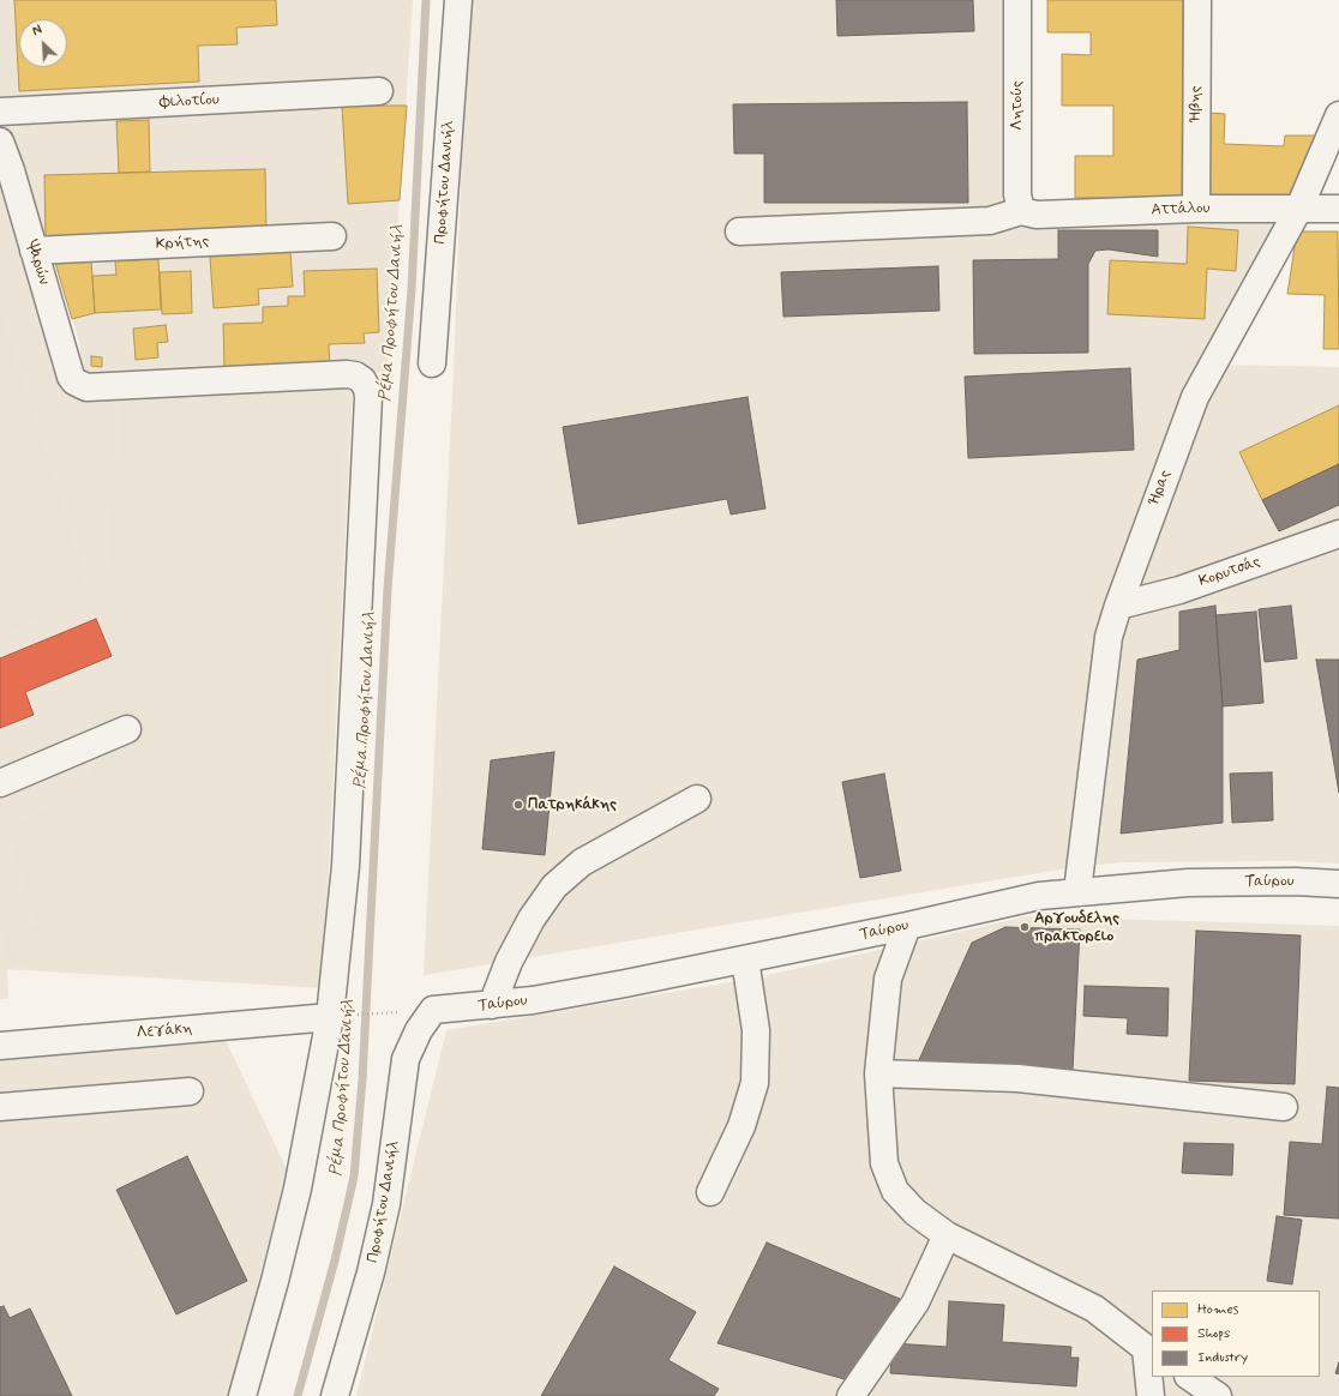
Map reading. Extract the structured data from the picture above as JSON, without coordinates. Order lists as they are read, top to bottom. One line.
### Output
{"streets":{"street":["Φιλοτίου","Ήβης","Λητούς","Προφήτου Δανιήλ","Αττάλου","Κρήτης","Ψαρών","Ήρας","Κορυτσάς","Ταύρου","Λεγάκη"]},"crossings":[["Ήβης","Αττάλου"],["Λητούς","Αττάλου"],["Προφήτου Δανιήλ","Ταύρου"],["Αττάλου","Ήρας"],["Κρήτης","Ψαρών"],["Ψαρών","Λεγάκη"],["Ήρας","Κορυτσάς"],["Ήρας","Ταύρου"]],"water":["Ρέμα Προφήτου Δανιήλ"],"places":["Πατρηκάκης","Αργουδελης πρακτορειο"],"legend":["Homes","Shops","Industry"],"north":"top left"}
